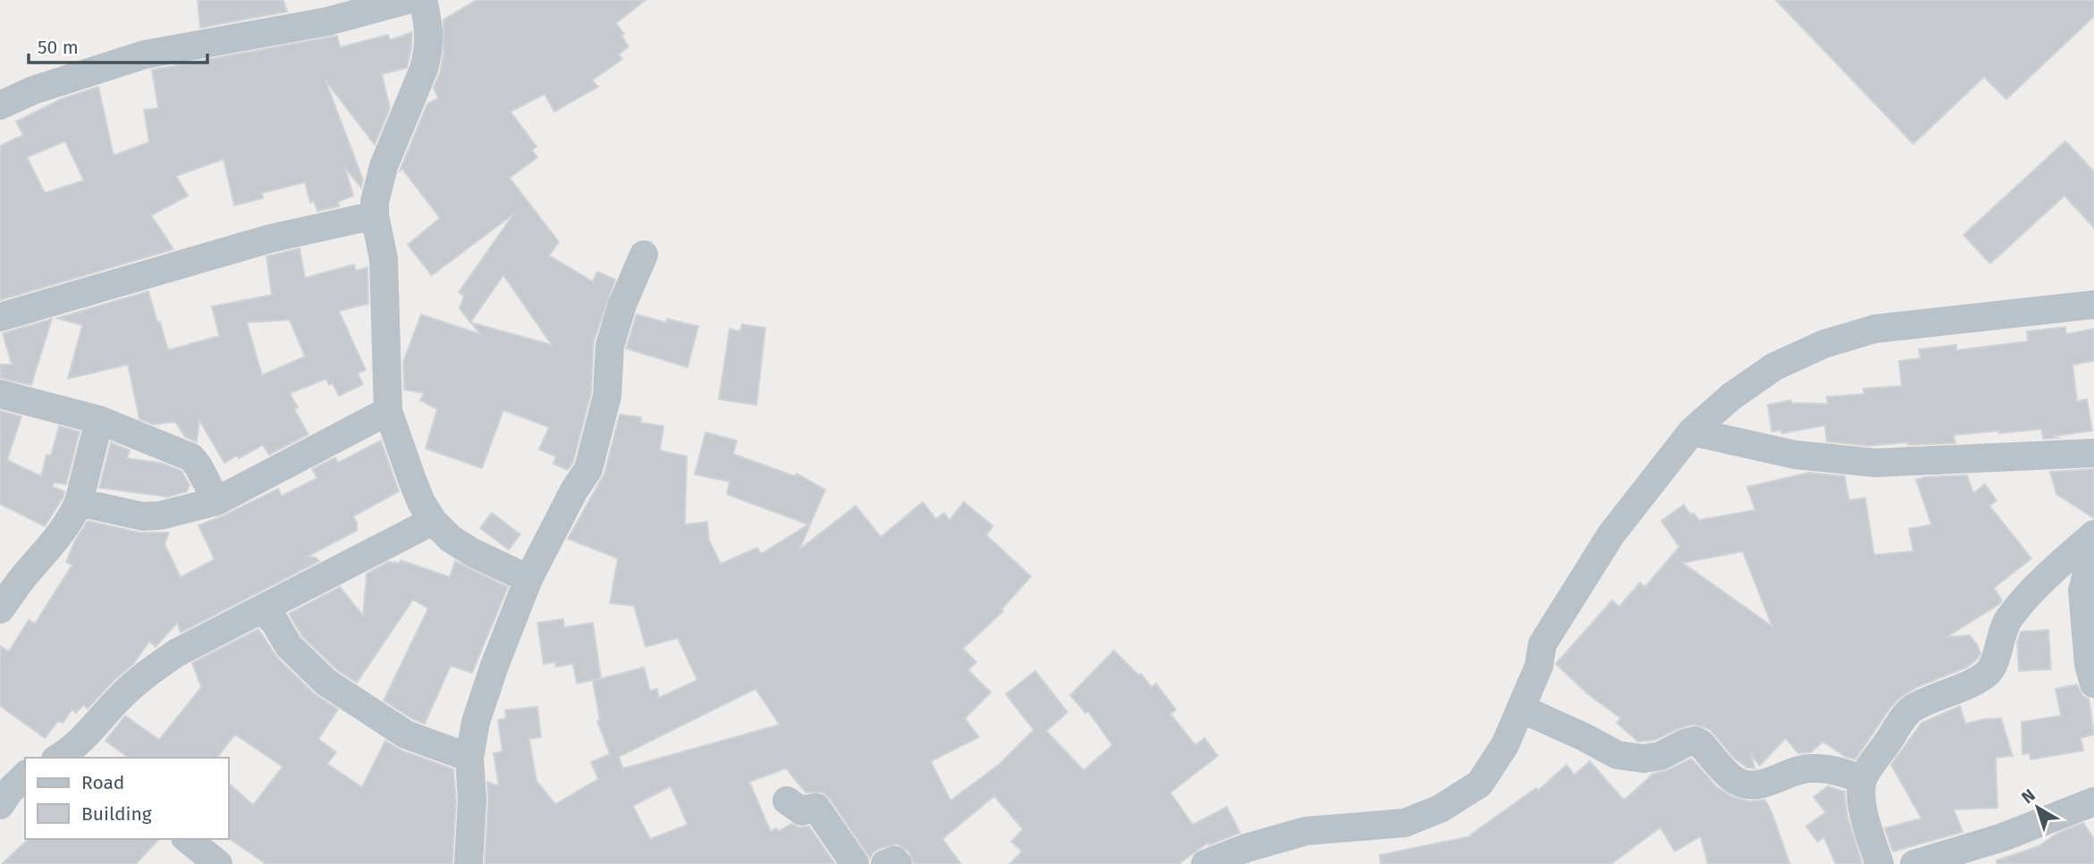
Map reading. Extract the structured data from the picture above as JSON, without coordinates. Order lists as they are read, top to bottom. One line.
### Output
{"legend":["Road","Building"],"scale_bar":"50 m","north":"top left"}
